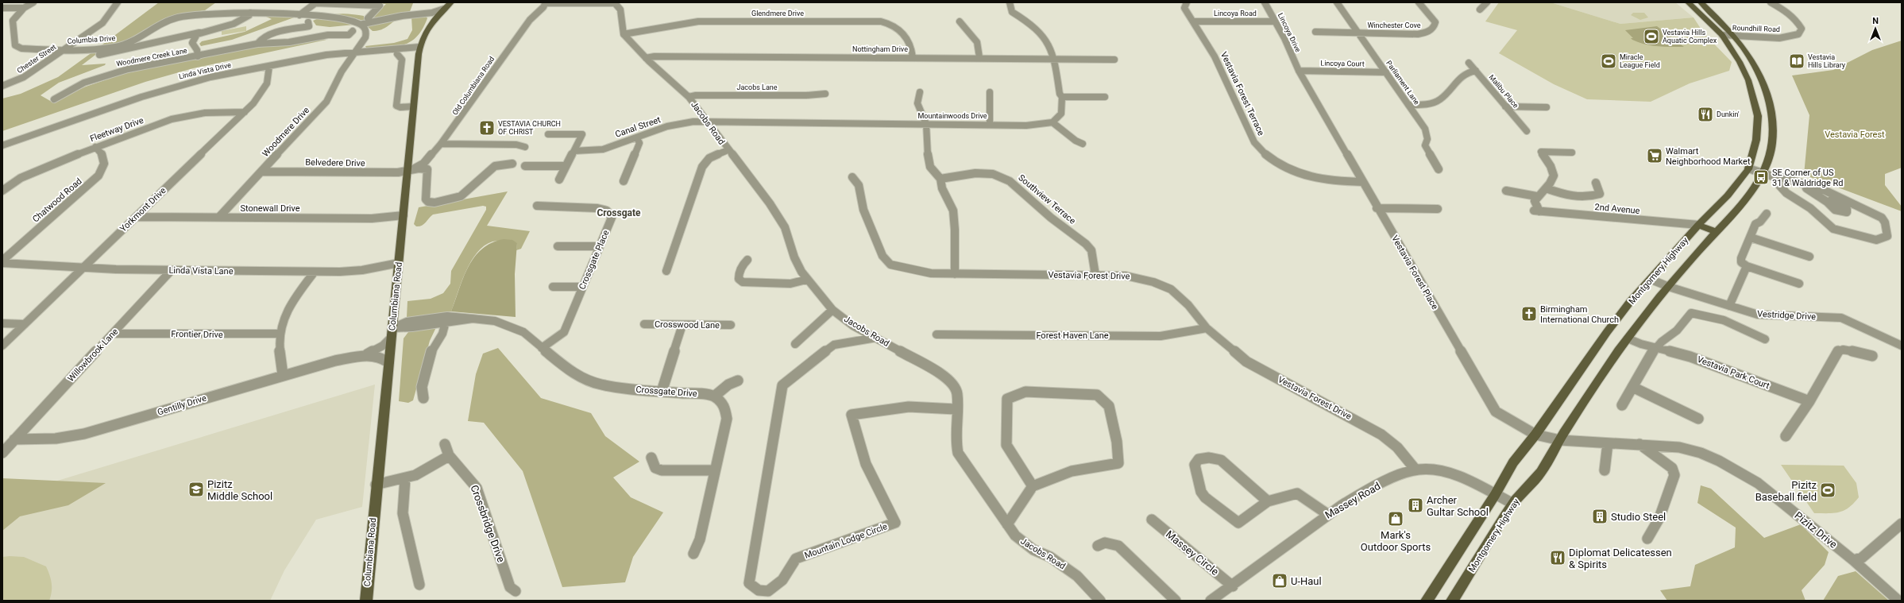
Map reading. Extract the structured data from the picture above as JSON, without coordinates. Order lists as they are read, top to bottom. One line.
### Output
{"streets":{"main road":["Montgomery Highway","Columbiana Road"],"street":["Glendmere Drive","Lincoya Road","Winchester Cove","Roundhill Road","Lincoya Drive","Columbia Drive","Nottingham Drive","Woodmere Creek Lane","Chester Street","Lincoya Court","Linda Vista Drive","Parliament Lane","Old Columbiana Road","Jacobs Lane","Malibu Place","Vestavia Forest Terrace","Mountainwoods Drive","Jacobs Road","Canal Street","Fleetway Drive","Woodmere Drive","Belvedere Drive","Southview Terrace","Chatwood Road","Stonewall Drive","2nd Avenue","Yorkmont Drive","Crossgate Place","Linda Vista Lane","Vestavia Forest Place","Vestavia Forest Drive","Vestridge Drive","Crosswood Lane","Frontier Drive","Forest Haven Lane","Willowbrook Lane","Vestavia Park Court","Crossgate Drive","Gentilly Drive","Massey Road","Crossbridge Drive","Pizitz Drive","Mountain Lodge Circle","Massey Circle"]},"crossings":[["Glendmere Drive","Nottingham Drive"],["Glendmere Drive","Jacobs Road"],["Lincoya Road","Lincoya Drive"],["Lincoya Road","Vestavia Forest Terrace"],["Winchester Cove","Parliament Lane"],["Roundhill Road","Montgomery Highway"],["Lincoya Drive","Lincoya Court"],["Lincoya Drive","Vestavia Forest Place"],["Columbia Drive","Chester Street"],["Columbia Drive","Woodmere Drive"],["Nottingham Drive","Jacobs Road"],["Lincoya Court","Parliament Lane"],["Lincoya Court","Vestavia Forest Place"],["Linda Vista Drive","Woodmere Drive"],["Linda Vista Drive","Yorkmont Drive"],["Linda Vista Drive","Columbiana Road"],["Old Columbiana Road","Belvedere Drive"],["Old Columbiana Road","Columbiana Road"],["Jacobs Lane","Jacobs Road"],["Vestavia Forest Terrace","Vestavia Forest Place"],["Mountainwoods Drive","Jacobs Road"],["Mountainwoods Drive","Canal Street"],["Jacobs Road","Canal Street"],["Jacobs Road","Mountain Lodge Circle"],["Fleetway Drive","Chatwood Road"],["Fleetway Drive","Yorkmont Drive"],["Woodmere Drive","Belvedere Drive"],["Woodmere Drive","Stonewall Drive"],["Belvedere Drive","Columbiana Road"],["Southview Terrace","Vestavia Forest Drive"],["Stonewall Drive","Yorkmont Drive"],["Stonewall Drive","Columbiana Road"],["2nd Avenue","Montgomery Highway"],["Yorkmont Drive","Linda Vista Lane"],["Crossgate Place","Crossgate Drive"],["Linda Vista Lane","Columbiana Road"],["Linda Vista Lane","Willowbrook Lane"],["Montgomery Highway","Vestavia Forest Place"],["Montgomery Highway","Vestridge Drive"],["Montgomery Highway","Vestavia Park Court"],["Montgomery Highway","Massey Road"],["Montgomery Highway","Pizitz Drive"],["Vestavia Forest Place","Pizitz Drive"],["Vestavia Forest Drive","Forest Haven Lane"],["Vestavia Forest Drive","Massey Road"],["Columbiana Road","Crossgate Drive"],["Columbiana Road","Gentilly Drive"],["Frontier Drive","Willowbrook Lane"],["Willowbrook Lane","Gentilly Drive"],["Crossgate Drive","Gentilly Drive"],["Massey Road","Massey Circle"]],"districts":["Crossgate"],"parks":["Vestavia Forest"],"places":{"sports":["Vestavia Hills Aquatic Complex","Miracle League Field","Pizitz Baseball field"],"library":["Vestavia Hills Library"],"restaurant":["Dunkin'","Diplomat Delicatessen & Spirits"],"church":["VESTAVIA CHURCH OF CHRIST","Birmingham International Church"],"supermarket":["Walmart Neighborhood Market"],"bus stop":["SE Corner of US 31 & Waldridge Rd"],"school or university":["Pizitz Middle School"],"building":["Archer Gultar School","Studio Steel"],"shop":["Mark's Outdoor Sports","U-Haul"]},"north":"top"}
